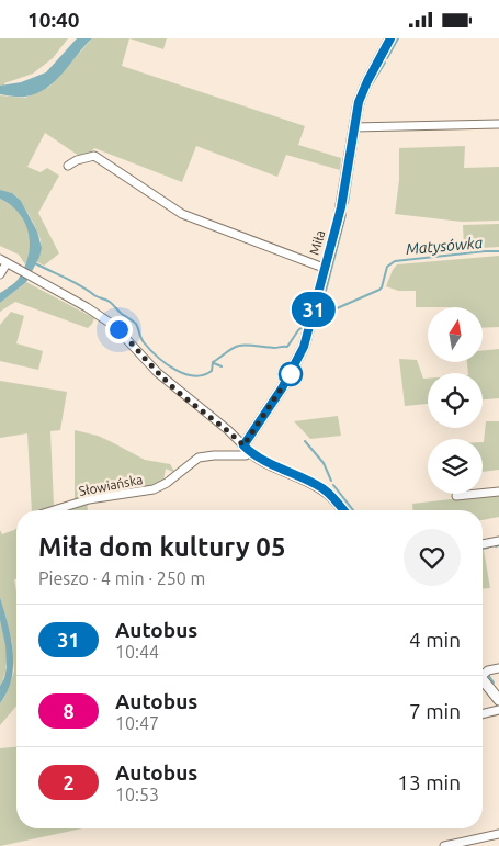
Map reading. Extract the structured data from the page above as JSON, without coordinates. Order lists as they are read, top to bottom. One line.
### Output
{"streets":{"street":["Miła","Słowiańska"]},"crossings":[["Miła","Słowiańska"]],"water":["Matysówka"],"lines":["bus line 31"],"north":"top","page":{"status":"10:40","on_map":"31","heading":["Miła dom kultury 05","Pieszo · 4 min · 250 m"],"list":[{"mark":"31","name":"Autobus","note":"10:44","value":"4 min"},{"mark":"8","name":"Autobus","note":"10:47","value":"7 min"},{"mark":"2","name":"Autobus","note":"10:53","value":"13 min"}]}}
